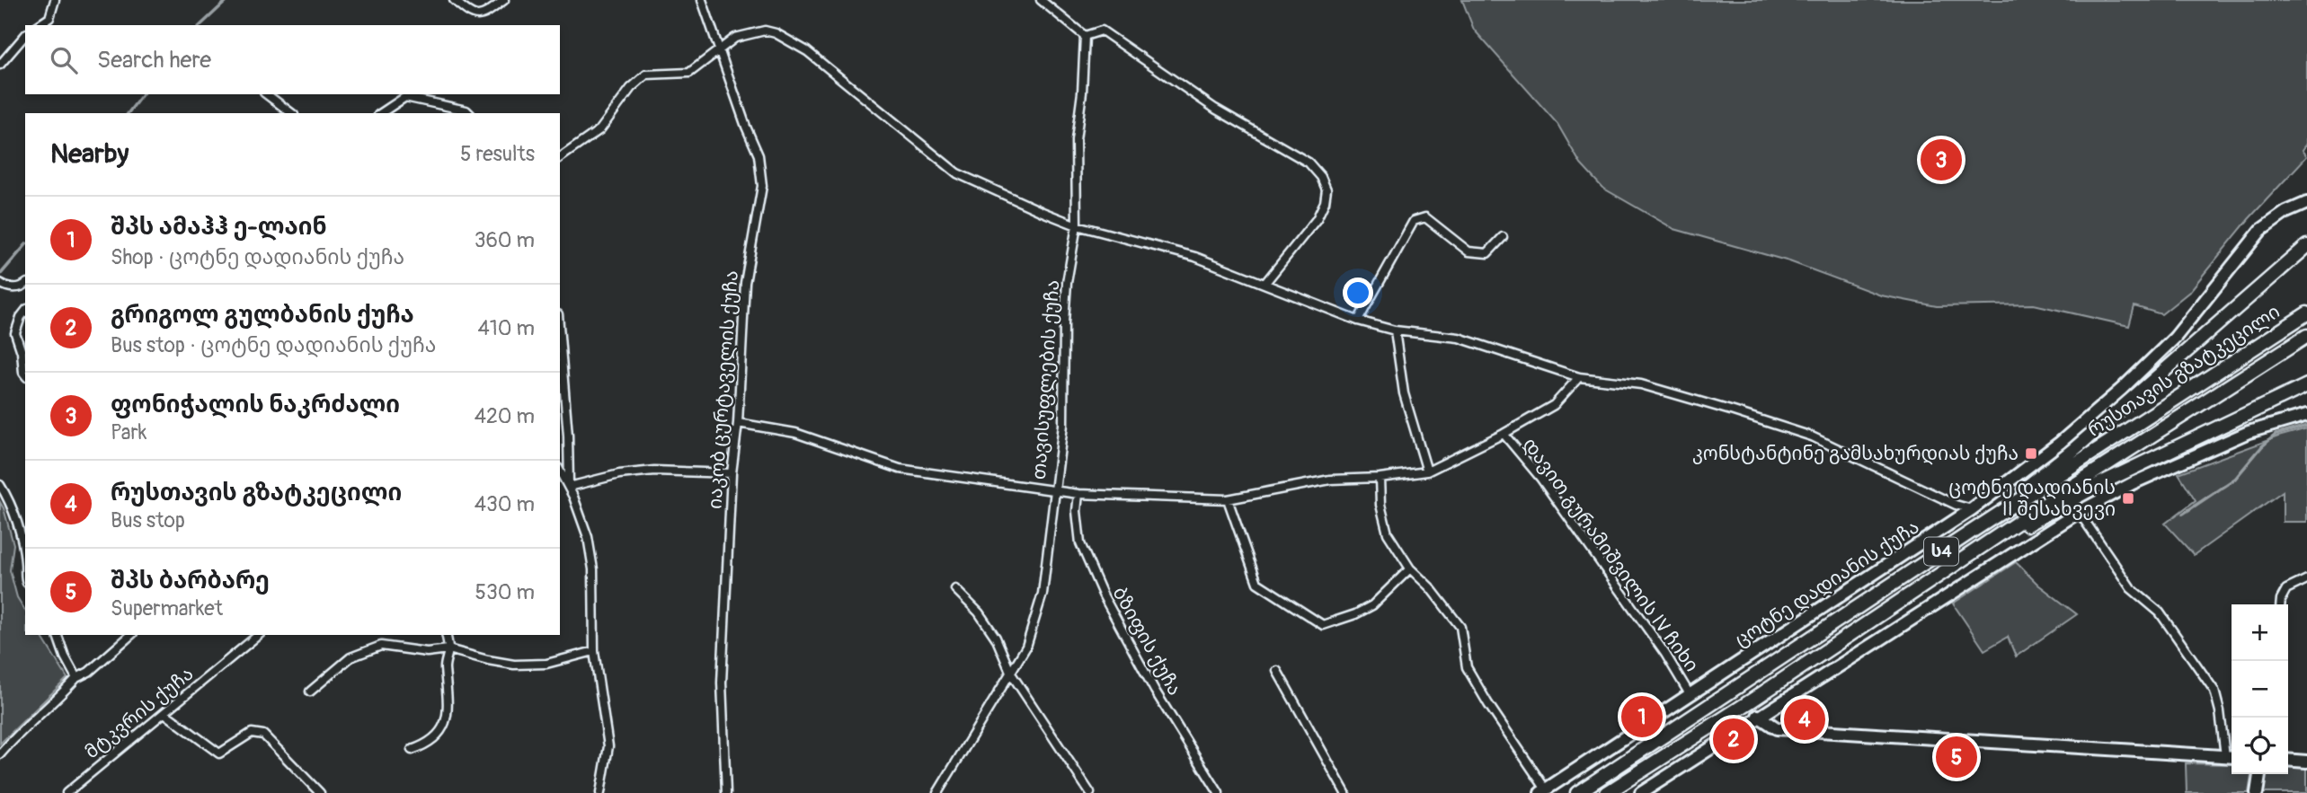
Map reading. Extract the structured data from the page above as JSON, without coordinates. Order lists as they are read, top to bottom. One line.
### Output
{"streets":{"highway":["რუსთავის გზატკეცილი","ს4"],"street":["თავისუფლების ქუჩა","იაკობ ცურტაველის ქუჩა","დავით გურამიშვილის IV ჩიხი","ცოტნე დადიანის ქუჩა","ბზიფის ქუჩა","მტკვრის ქუჩა"]},"crossings":[["დავით გურამიშვილის IV ჩიხი","ცოტნე დადიანის ქუჩა"]],"places":{"transit":["კონსტანტინე გამსახურდიას ქუჩა","ცოტნე დადიანის II შესახვევი"]},"page":{"search":"Search here","heading":["Nearby","5 results"],"pins":["3","1","4","2","5"],"list":[{"mark":"1","name":"შპს ამაჰჰ ე-ლაინ","note":"Shop · ცოტნე დადიანის ქუჩა","value":"360 m"},{"mark":"2","name":"გრიგოლ გულბანის ქუჩა","note":"Bus stop · ცოტნე დადიანის ქუჩა","value":"410 m"},{"mark":"3","name":"ფონიჭალის ნაკრძალი","note":"Park","value":"420 m"},{"mark":"4","name":"რუსთავის გზატკეცილი","note":"Bus stop","value":"430 m"},{"mark":"5","name":"შპს ბარბარე","note":"Supermarket","value":"530 m"}],"map_buttons":["+","−"]}}
